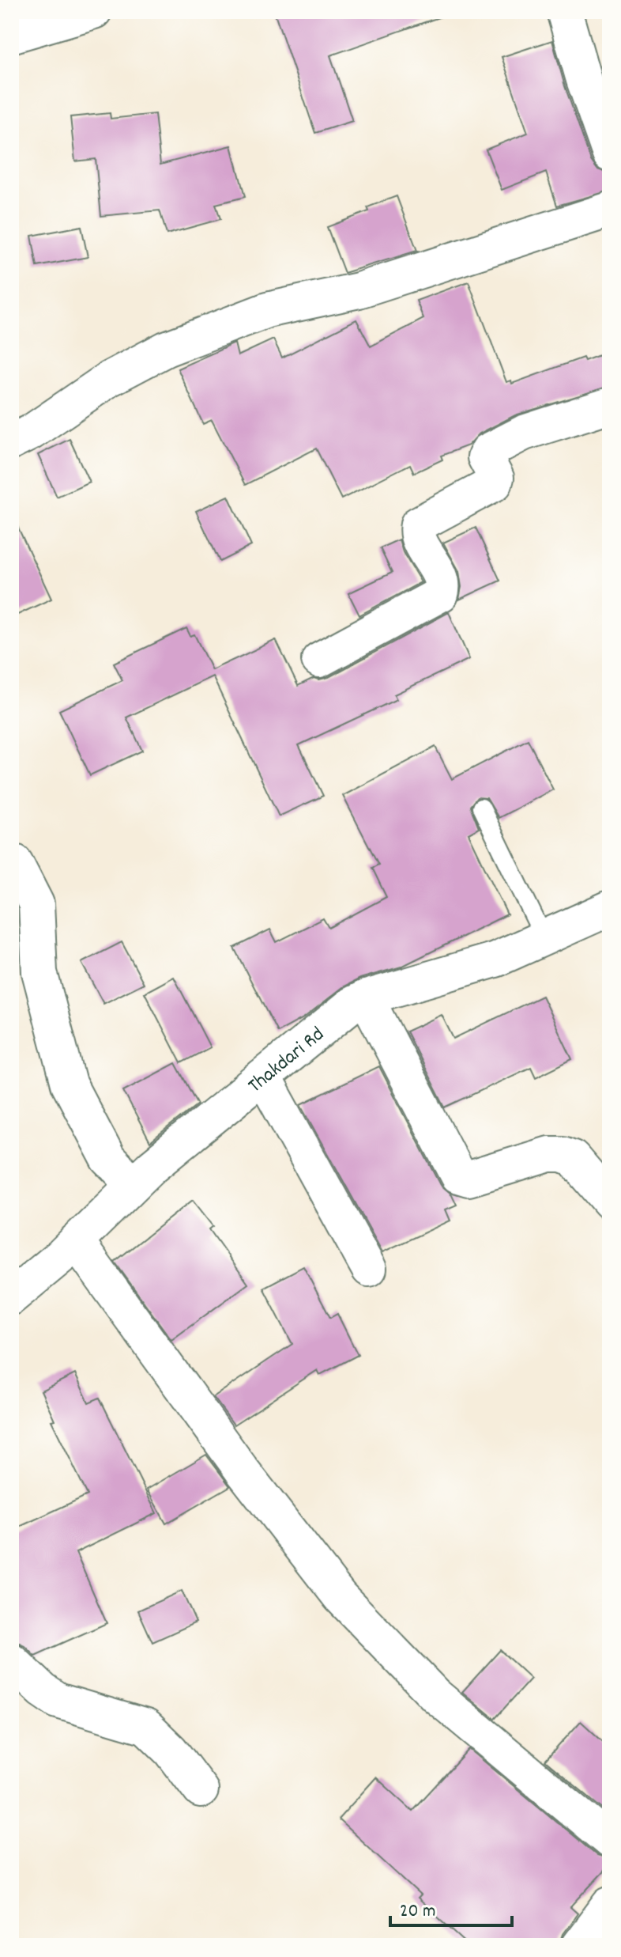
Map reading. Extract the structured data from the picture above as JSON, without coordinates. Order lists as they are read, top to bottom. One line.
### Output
{"streets":{"street":["Thakdari Rd"]},"scale_bar":"20 m"}
